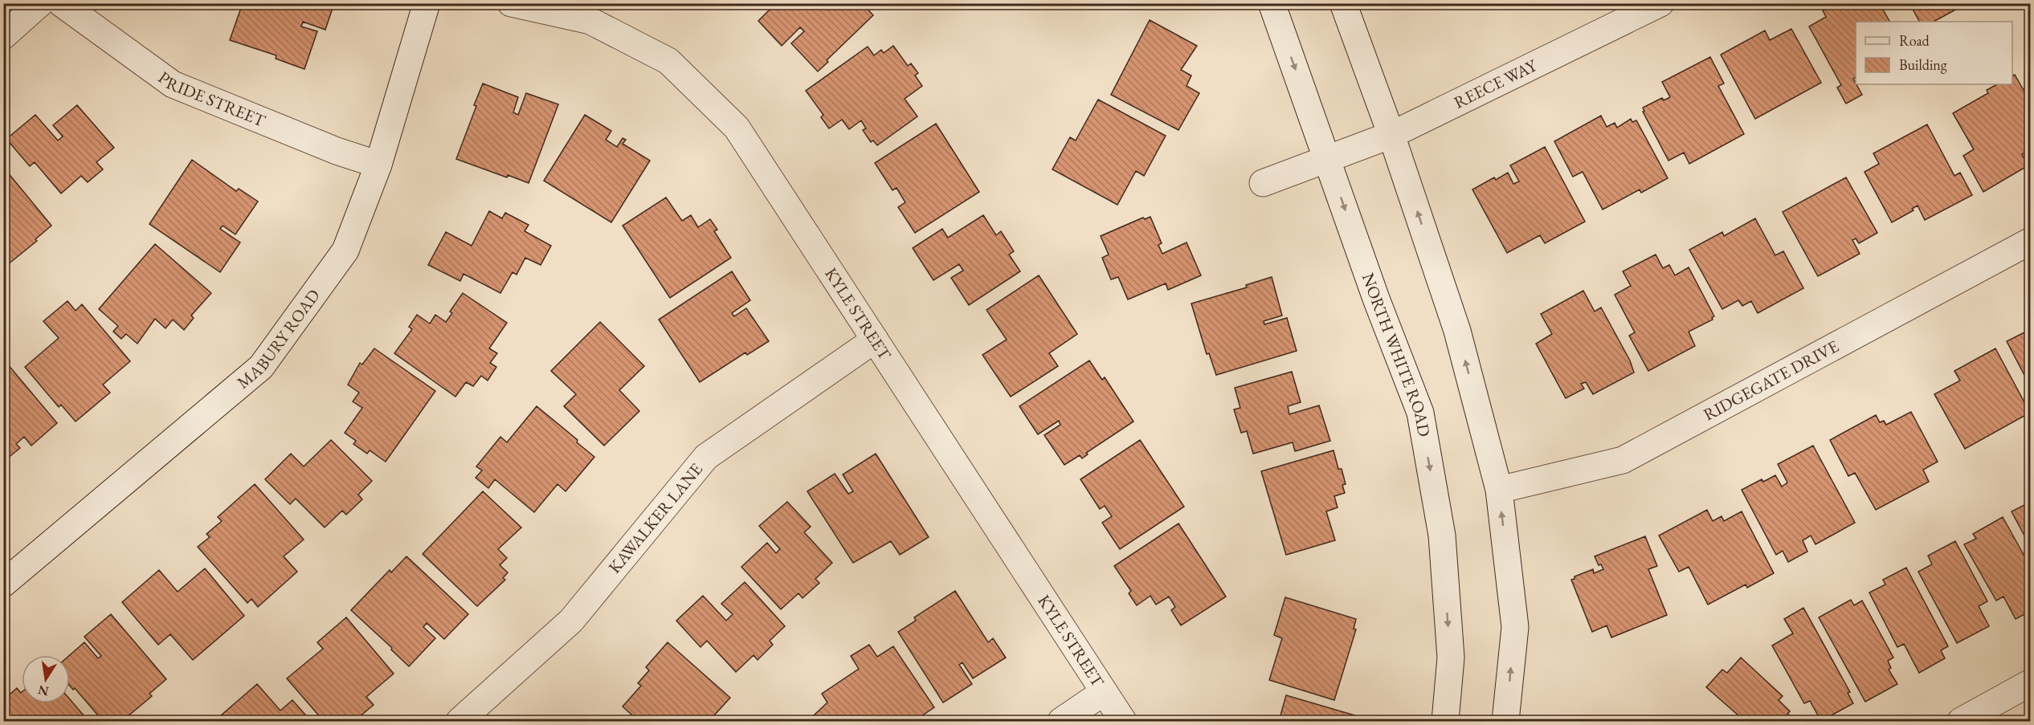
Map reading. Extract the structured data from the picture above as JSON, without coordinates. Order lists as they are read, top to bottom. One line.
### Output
{"streets":{"street":["REECE WAY","PRIDE STREET","KYLE STREET","MABURY ROAD","NORTH WHITE ROAD","RIDGEGATE DRIVE","KAWALKER LANE"]},"crossings":[["REECE WAY","NORTH WHITE ROAD"],["PRIDE STREET","MABURY ROAD"],["KYLE STREET","KAWALKER LANE"]],"legend":["Road","Building"],"north":"bottom"}
